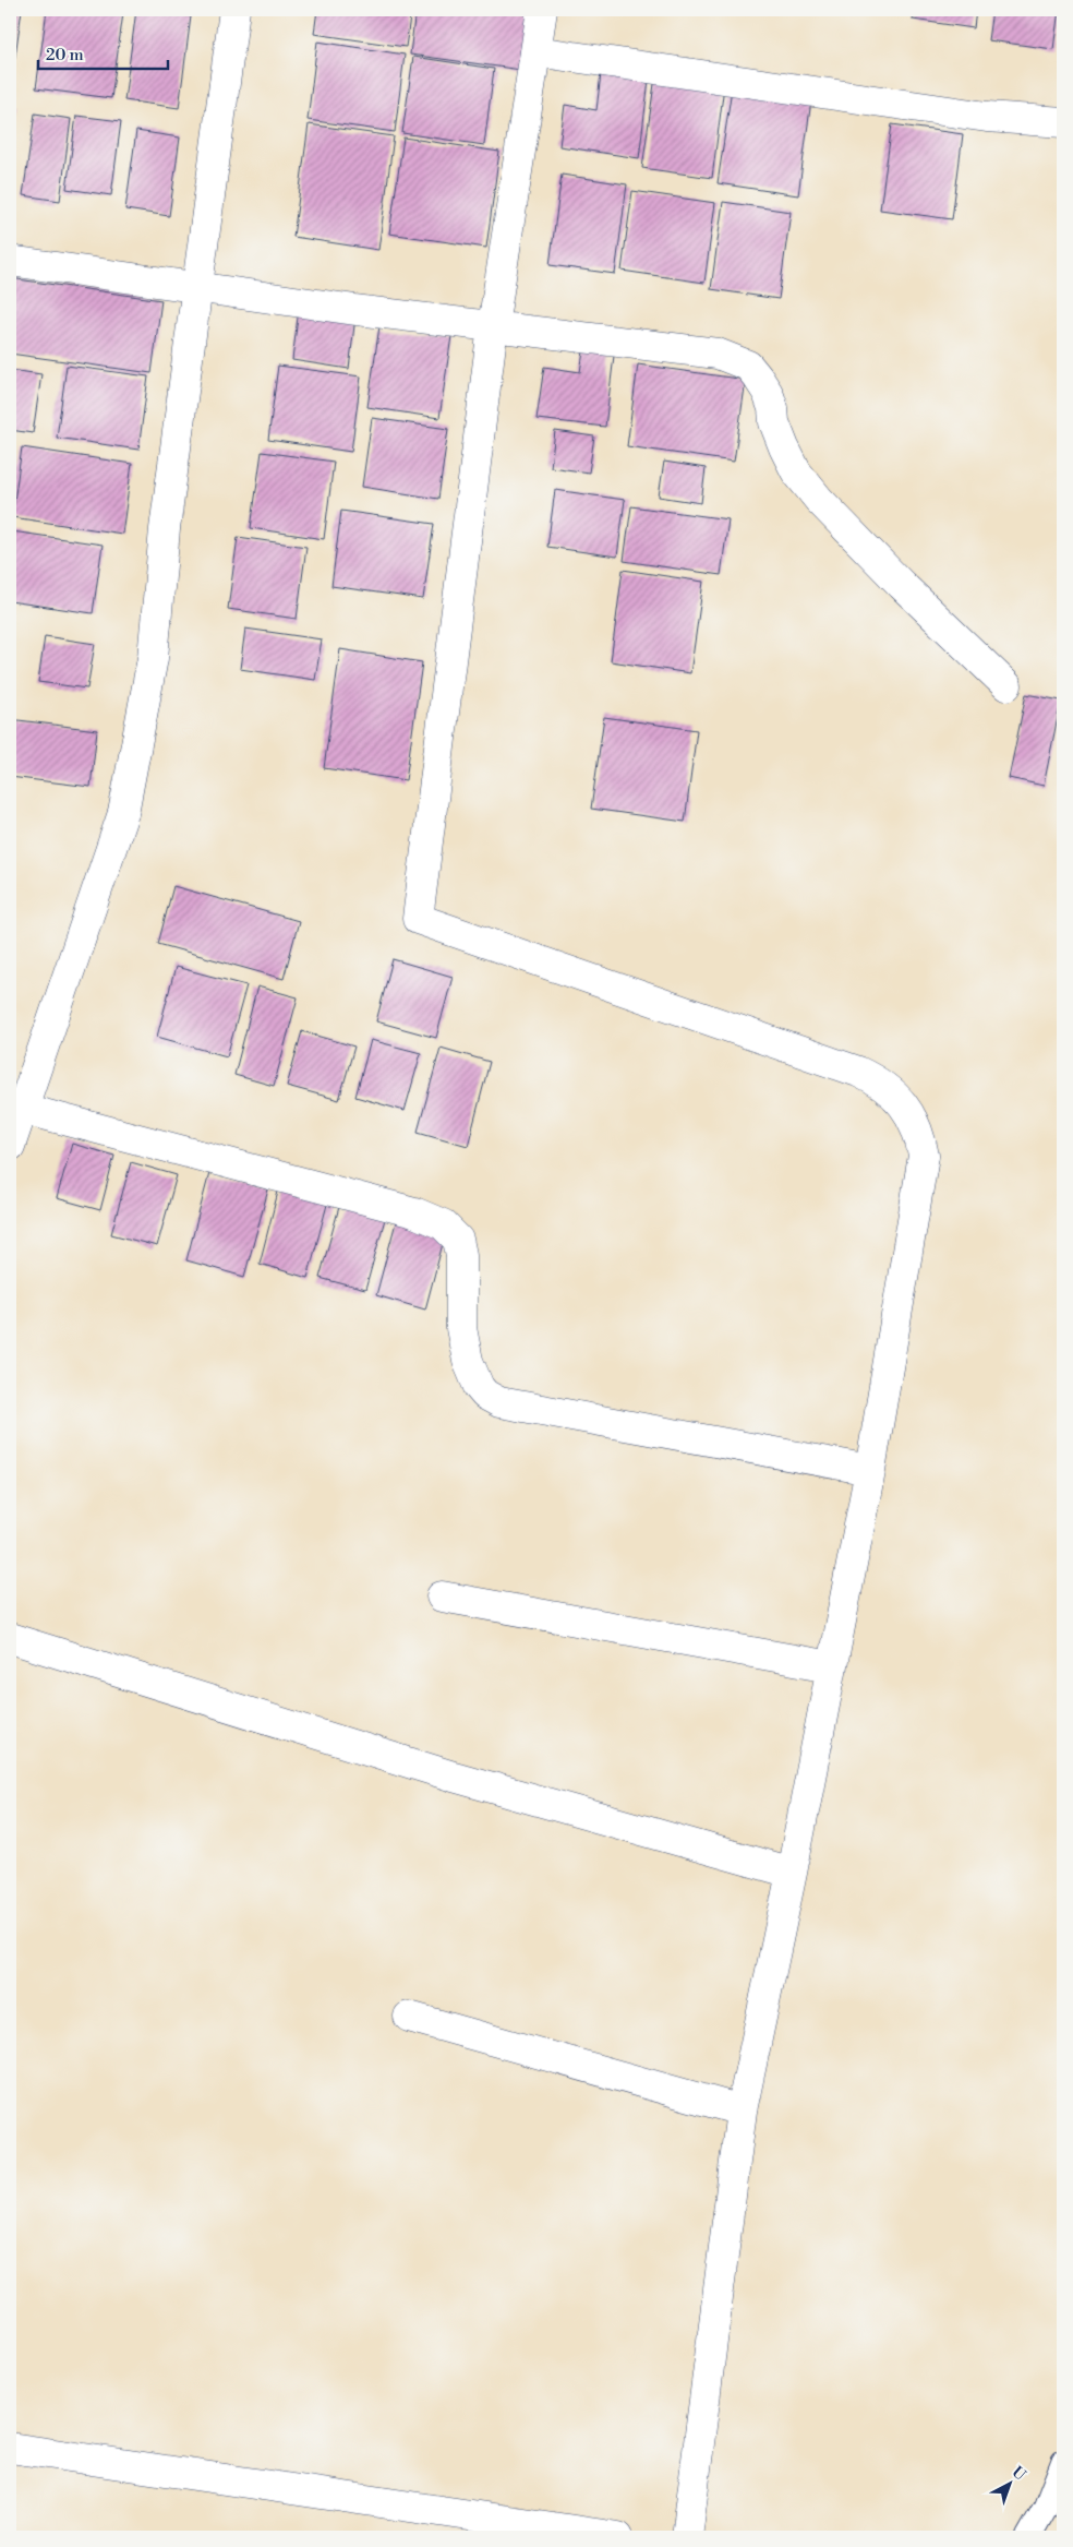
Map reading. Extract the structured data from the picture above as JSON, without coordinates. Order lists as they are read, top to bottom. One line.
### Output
{"scale_bar":"20 m","north":"top right"}
